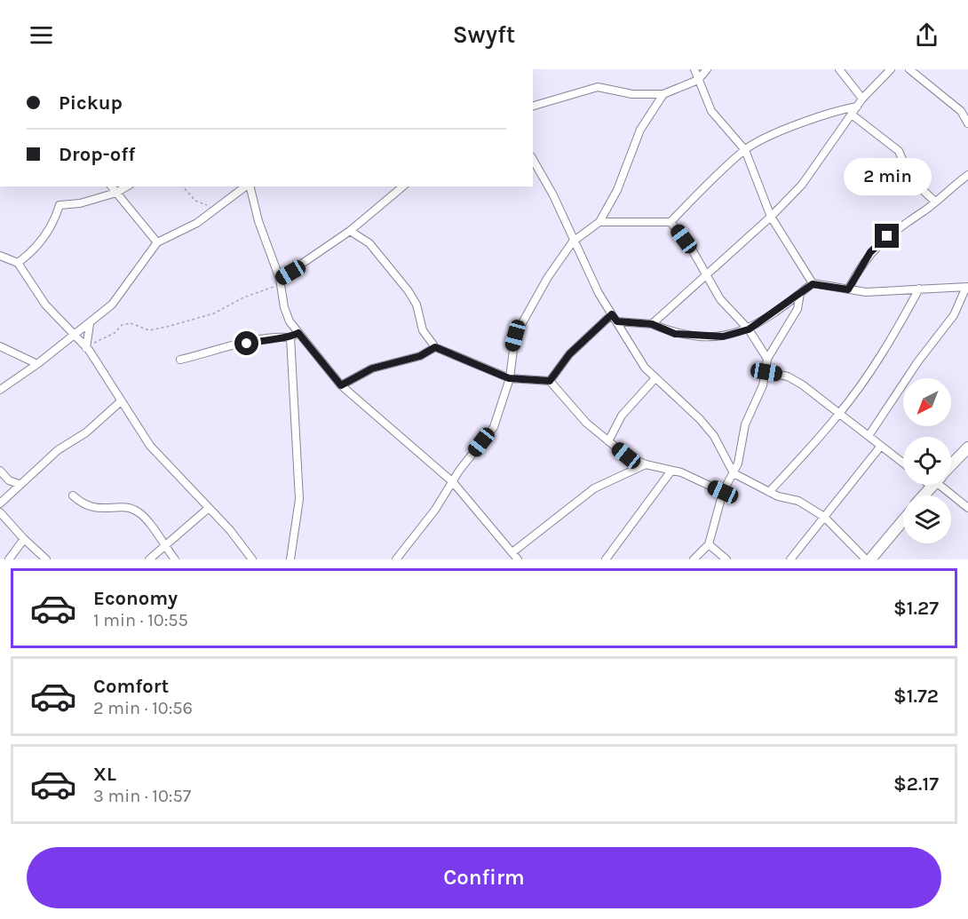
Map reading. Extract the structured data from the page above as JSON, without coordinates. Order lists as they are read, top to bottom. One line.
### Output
{"north":"bottom left","page":{"header":"Swyft","banner":["Pickup","Drop-off"],"bubble":"2 min","list":[{"name":"Economy","note":"1 min · 10:55","value":"$1.27"},{"name":"Comfort","note":"2 min · 10:56","value":"$1.72"},{"name":"XL","note":"3 min · 10:57","value":"$2.17"}],"buttons":"Confirm"}}
